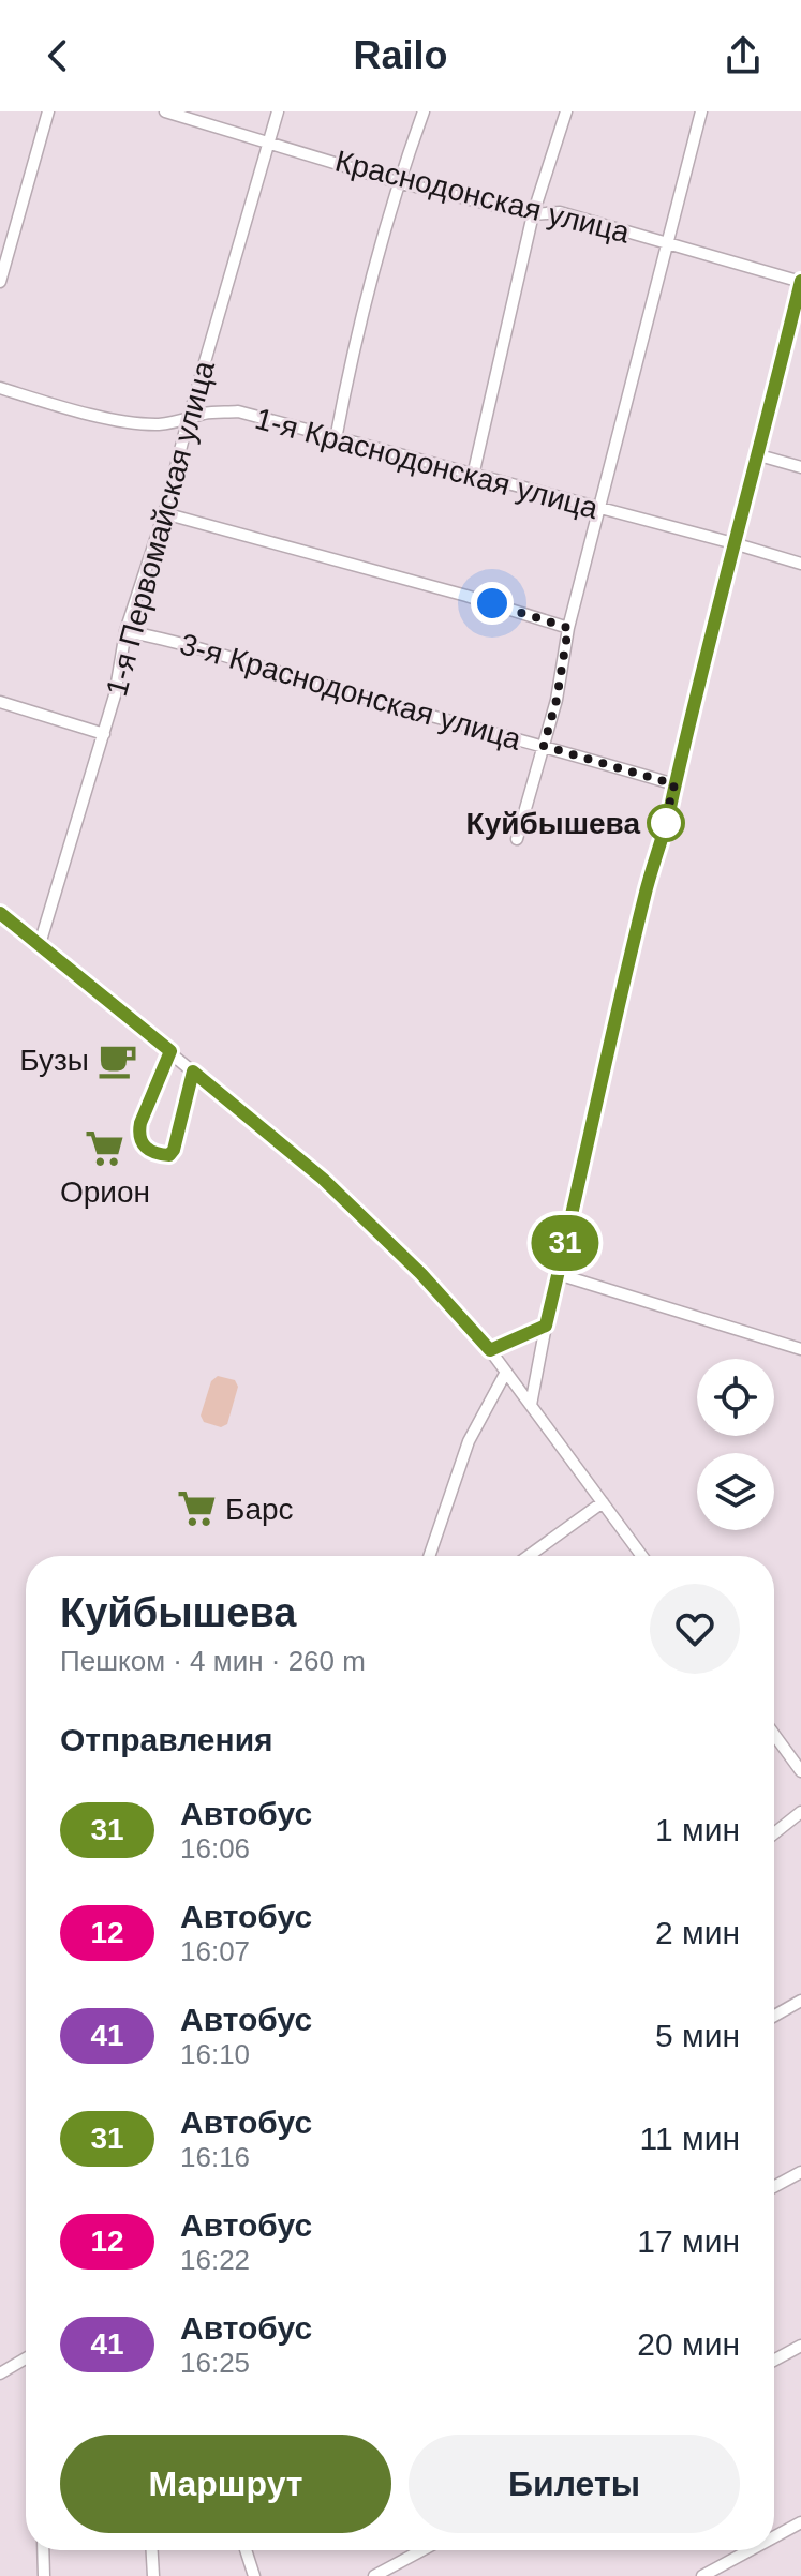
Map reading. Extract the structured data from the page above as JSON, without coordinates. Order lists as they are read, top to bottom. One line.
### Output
{"streets":{"street":["Краснодонская улица","1-я Краснодонская улица","1-я Первомайская улица","3-я Краснодонская улица"]},"crossings":[["Краснодонская улица","1-я Первомайская улица"],["1-я Краснодонская улица","1-я Первомайская улица"],["1-я Первомайская улица","3-я Краснодонская улица"]],"places":{"other":["Куйбышева"],"cafe":["Бузы"],"supermarket":["Орион","Барс"]},"lines":["bus line 31"],"page":{"header":"Railo","on_map":"31","heading":[["Куйбышева","Пешком · 4 мин · 260 m"],"Отправления"],"list":[{"mark":"31","name":"Автобус","note":"16:06","value":"1 мин"},{"mark":"12","name":"Автобус","note":"16:07","value":"2 мин"},{"mark":"41","name":"Автобус","note":"16:10","value":"5 мин"},{"mark":"31","name":"Автобус","note":"16:16","value":"11 мин"},{"mark":"12","name":"Автобус","note":"16:22","value":"17 мин"},{"mark":"41","name":"Автобус","note":"16:25","value":"20 мин"}],"buttons":["Маршрут","Билеты"]}}
